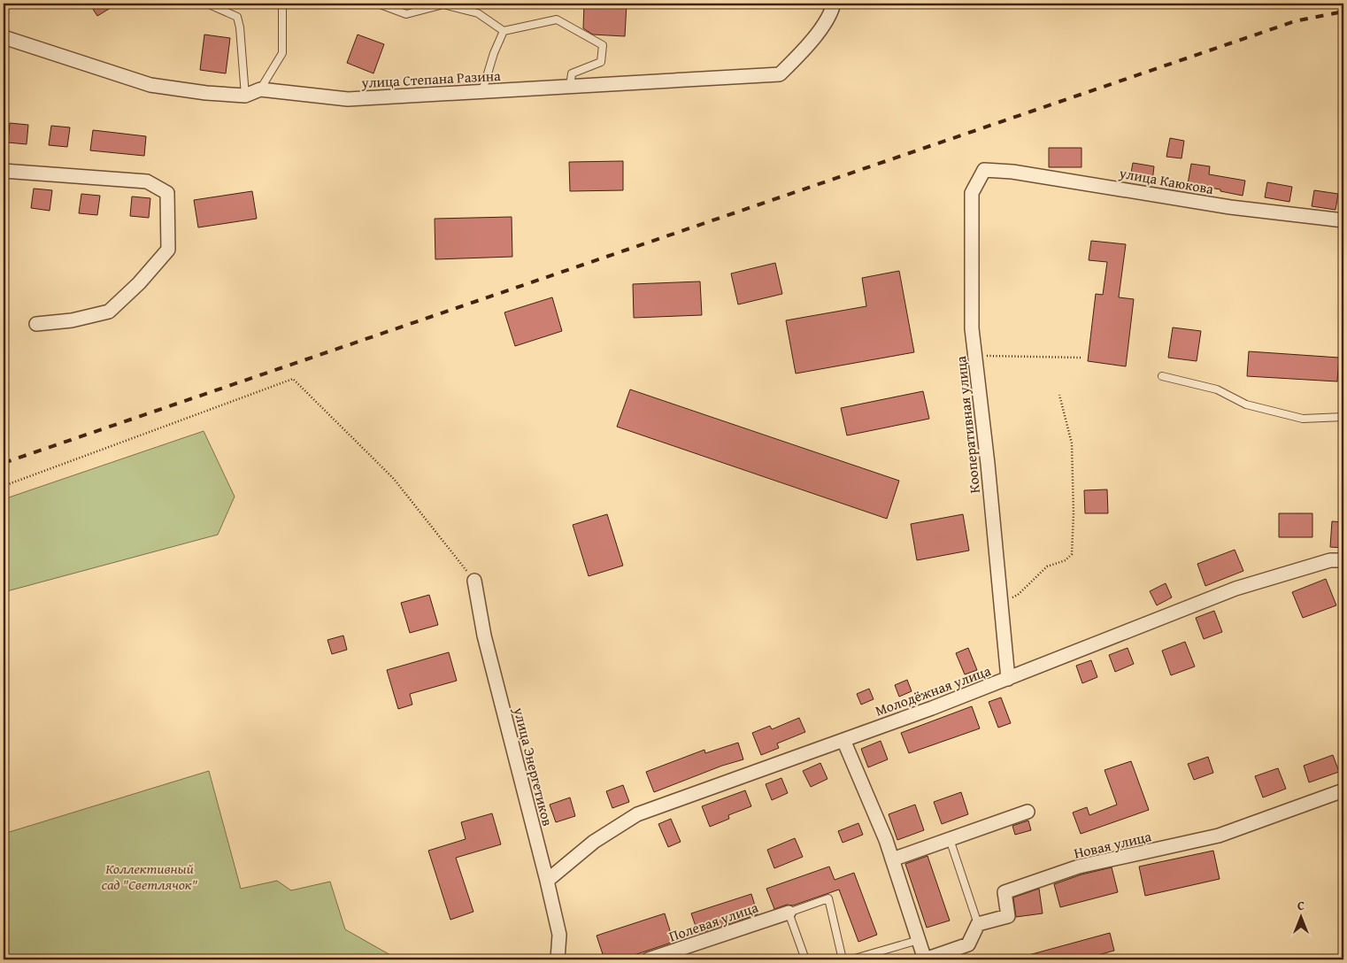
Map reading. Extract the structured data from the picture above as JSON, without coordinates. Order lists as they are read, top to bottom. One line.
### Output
{"streets":{"street":["улица Степана Разина","улица Каюкова","Кооперативная улица","Молодёжная улица","улица Энергетиков","Новая улица","Полевая улица"]},"crossings":[["улица Каюкова","Кооперативная улица"],["Кооперативная улица","Молодёжная улица"],["Молодёжная улица","улица Энергетиков"]],"parks":["Коллективный сад \"Светлячок\""],"north":"top"}
